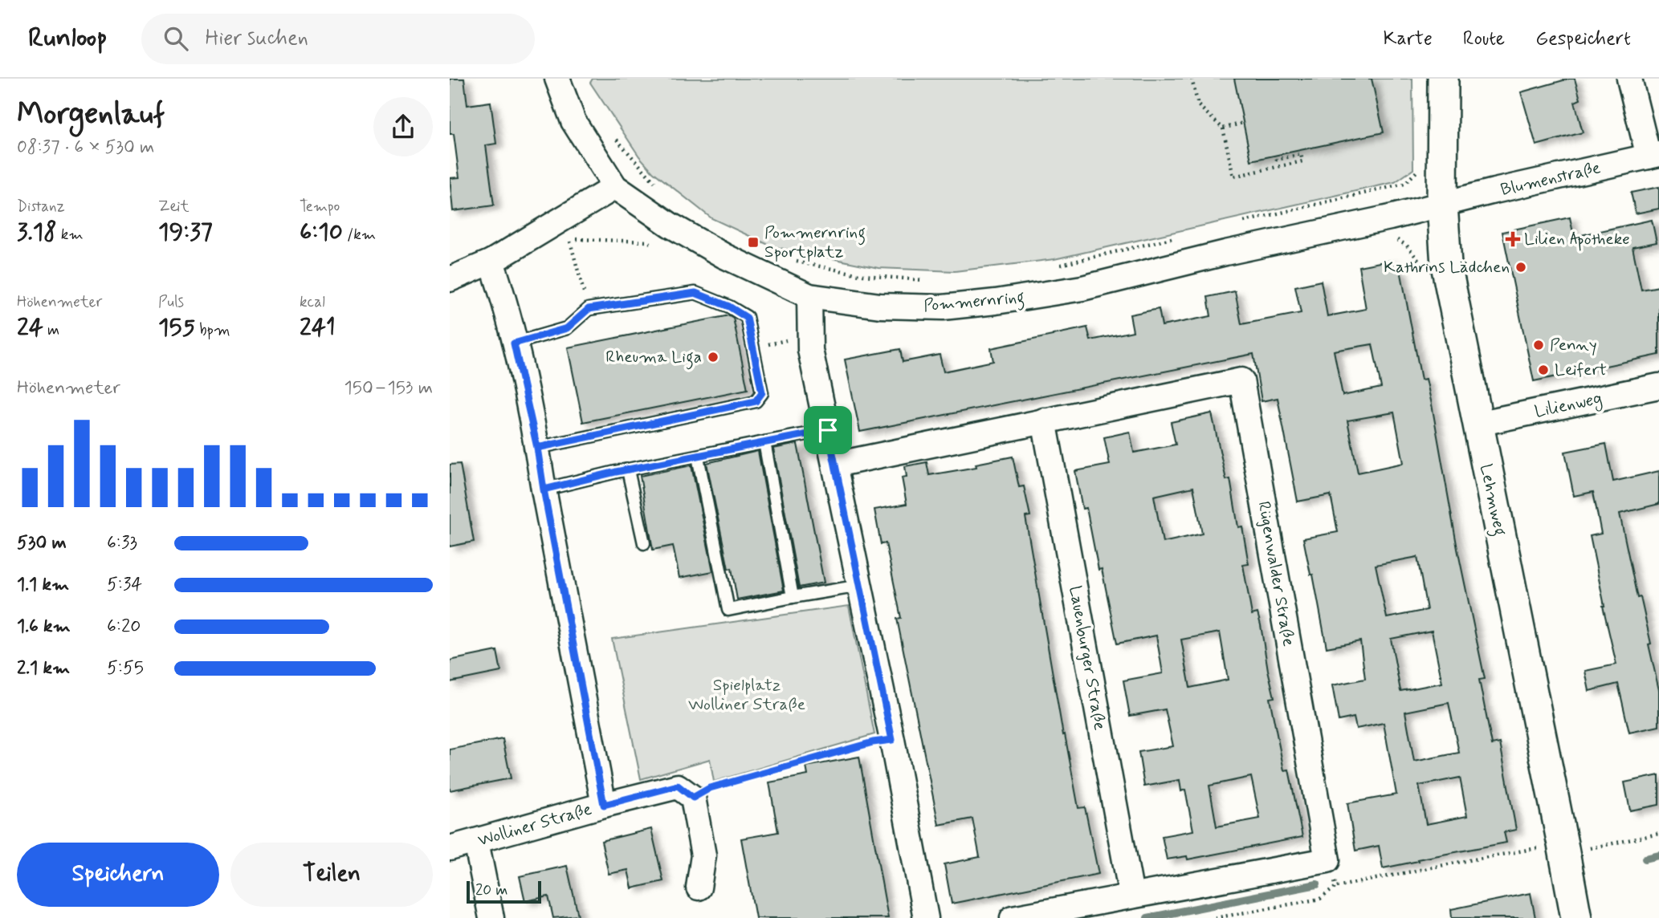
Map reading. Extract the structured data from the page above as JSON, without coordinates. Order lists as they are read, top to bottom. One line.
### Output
{"streets":{"street":["Blumenstraße","Pommernring","Lilienweg","Lehmweg","Rügenwalder Straße","Lauenburger Straße","Wolliner Straße"]},"crossings":[["Blumenstraße","Pommernring"],["Blumenstraße","Lehmweg"],["Pommernring","Lehmweg"],["Lilienweg","Lehmweg"],["Rügenwalder Straße","Lauenburger Straße"]],"parks":["Spielplatz Wolliner Straße"],"places":{"health":["Lilien Apotheke"],"transit":["Pommernring Sportplatz"],"other":["Kathrins Lädchen","Penny","Rheuma Liga","Leifert"]},"scale_bar":"20 m","page":{"header":"Runloop","search":"Hier suchen","nav":["Karte","Route","Gespeichert"],"heading":["Morgenlauf","08:37 · 6 × 530 m"],"stats":[["Distanz","3.18 km"],["Zeit","19:37"],["Tempo","6:10 /km"],["Höhenmeter","24 m"],["Puls","155 bpm"],["kcal","241"]],"chart":["Höhenmeter","150–153 m"],"list":[{"name":"530 m","note":"6:33"},{"name":"1.1 km","note":"5:34"},{"name":"1.6 km","note":"6:20"},{"name":"2.1 km","note":"5:55"}],"buttons":["Speichern","Teilen"],"scale":"20 m"}}
